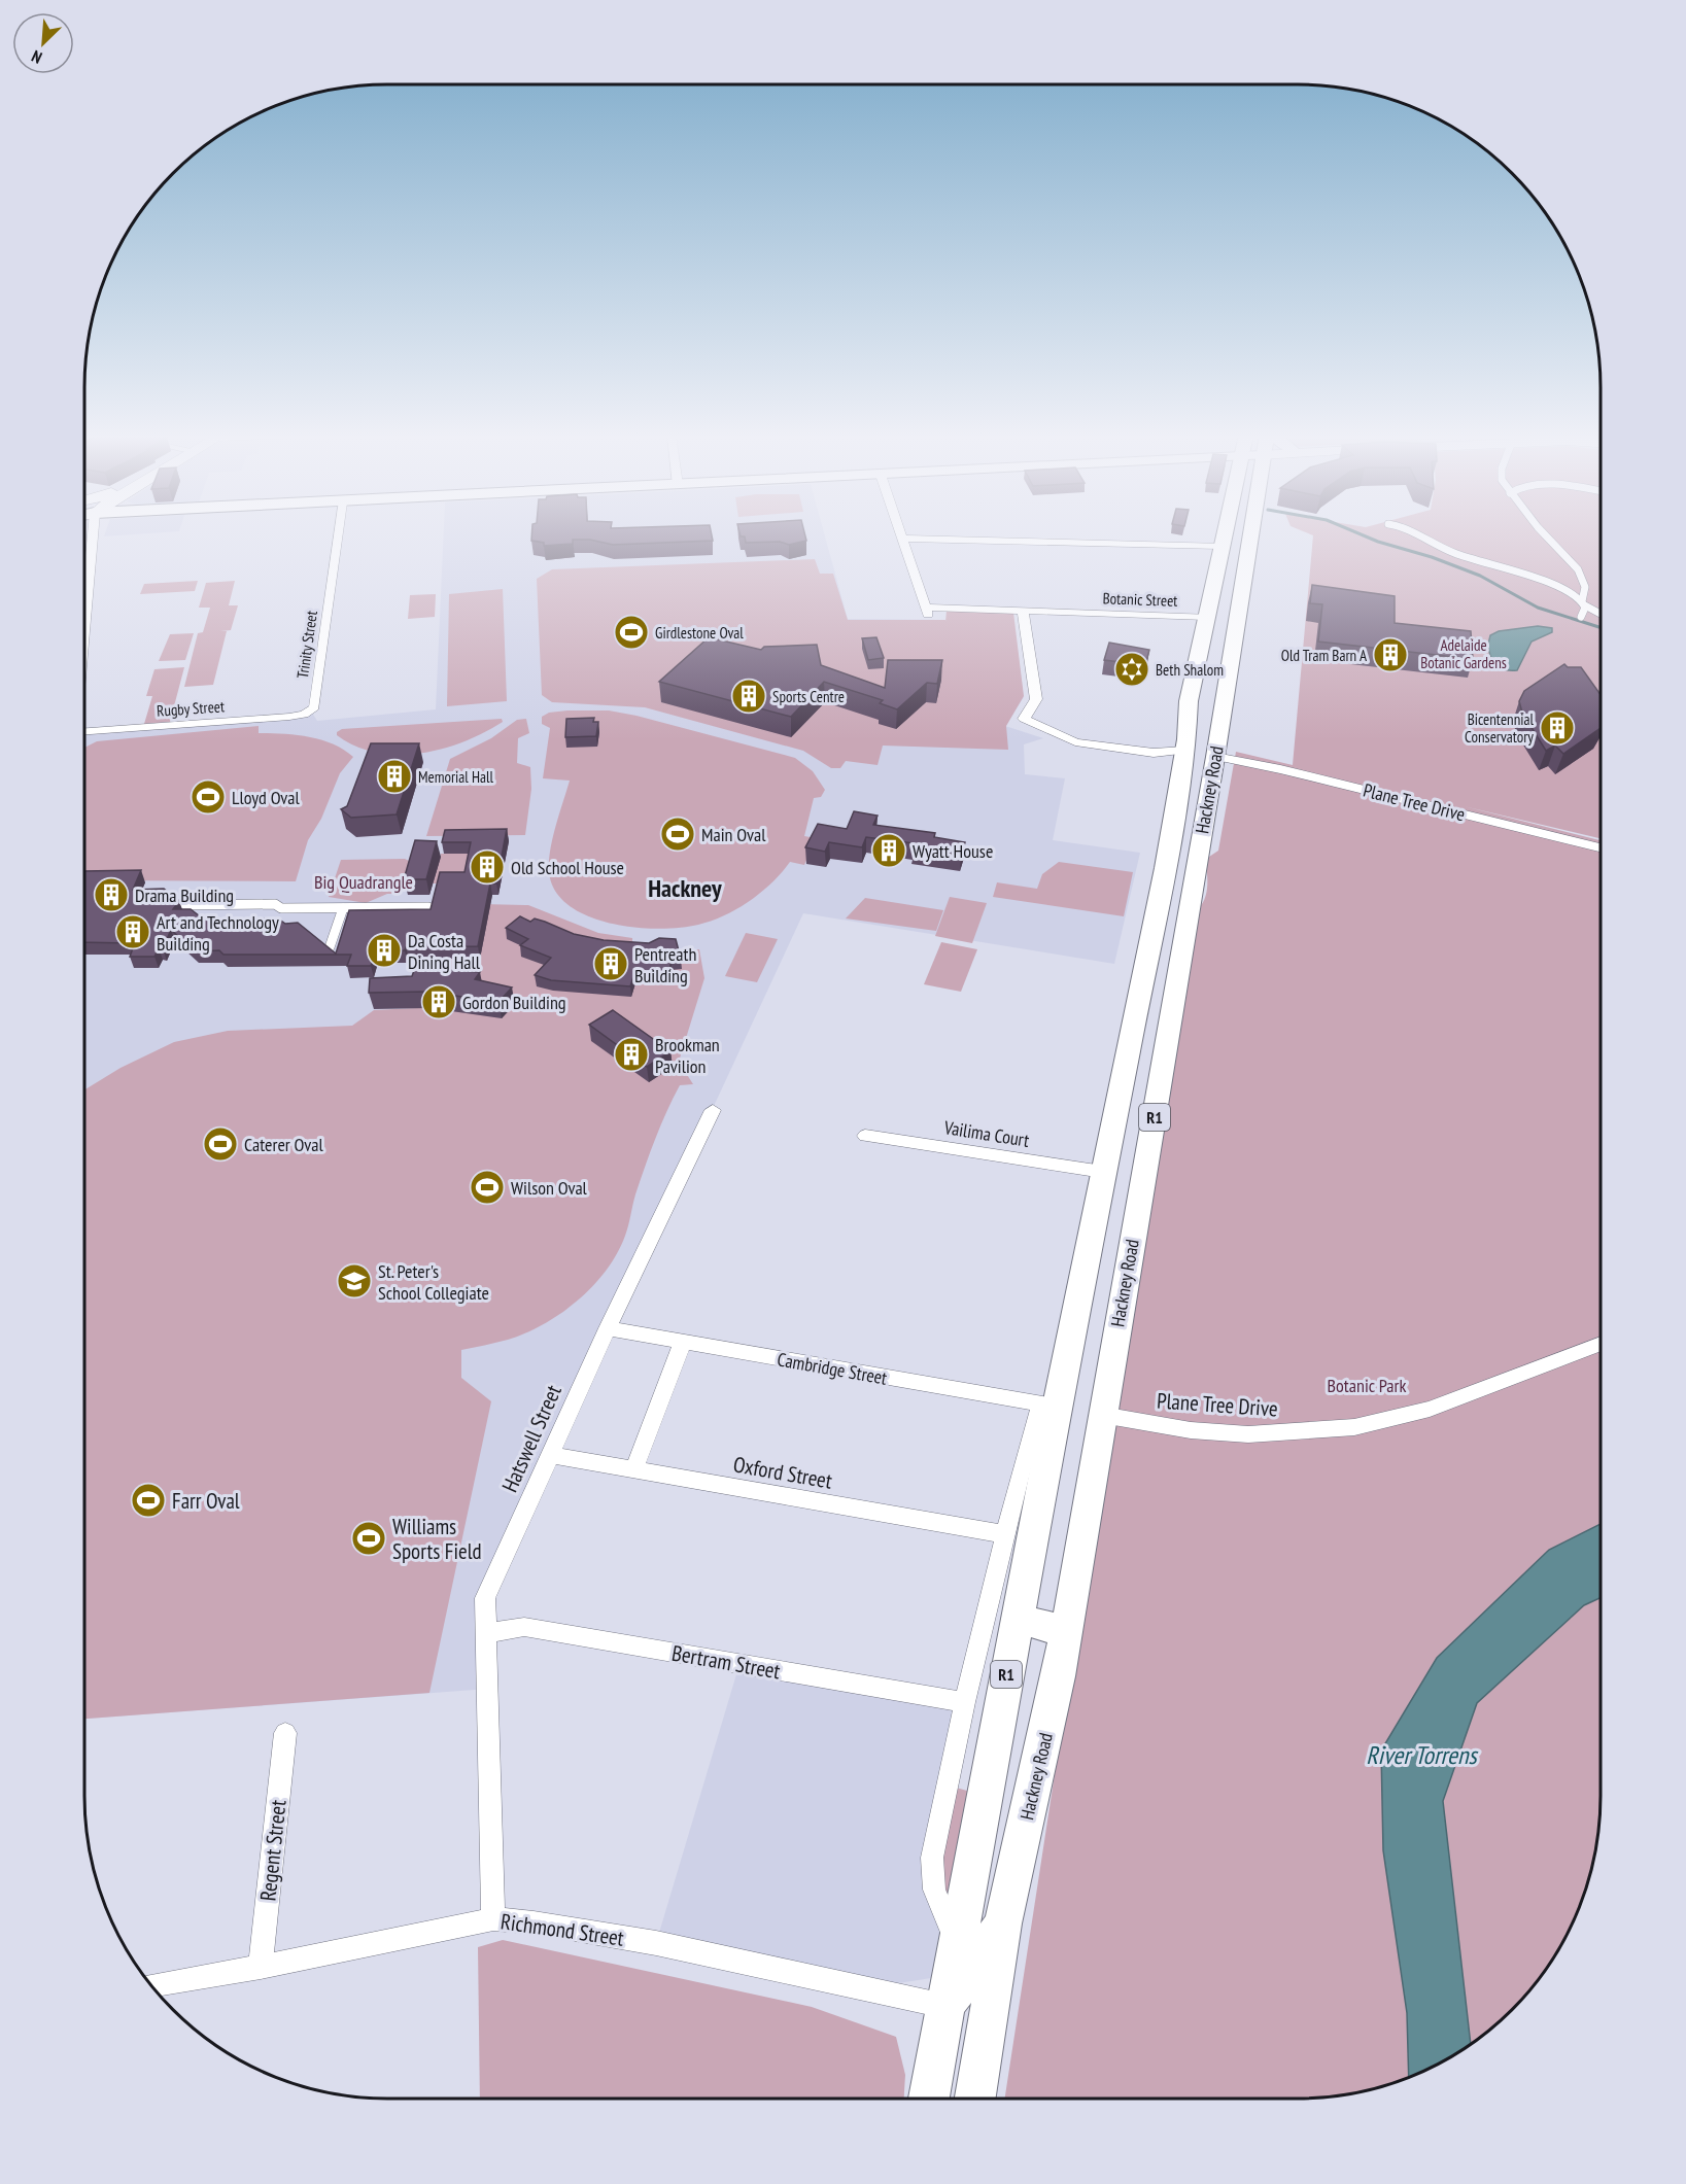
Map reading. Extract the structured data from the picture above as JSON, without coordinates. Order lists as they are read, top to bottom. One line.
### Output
{"streets":{"main road":["Hackney Road","R1"],"street":["Botanic Street","Trinity Street","Rugby Street","Plane Tree Drive","Vailima Court","Cambridge Street","Hatswell Street","Oxford Street","Bertram Street","Regent Street","Richmond Street"]},"crossings":[["Botanic Street","Hackney Road"],["Trinity Street","Rugby Street"],["Hackney Road","Plane Tree Drive"],["Hackney Road","Vailima Court"],["Hackney Road","Cambridge Street"],["Hackney Road","Oxford Street"],["Hackney Road","Bertram Street"],["Hackney Road","Richmond Street"],["Cambridge Street","Hatswell Street"],["Hatswell Street","Oxford Street"],["Hatswell Street","Bertram Street"],["Hatswell Street","Richmond Street"],["Regent Street","Richmond Street"]],"districts":["Hackney"],"water":["River Torrens"],"parks":["Adelaide Botanic Gardens","Big Quadrangle","Botanic Park"],"places":{"sports":["Girdlestone Oval","Lloyd Oval","Main Oval","Caterer Oval","Wilson Oval","Farr Oval","Williams Sports Field"],"building":["Old Tram Barn A","Sports Centre","Bicentennial Conservatory","Memorial Hall","Wyatt House","Old School House","Drama Building","Art and Technology Building","Da Costa Dining Hall","Pentreath Building","Gordon Building","Brookman Pavilion"],"synagogue":["Beth Shalom"],"school or university":["St. Peter's School Collegiate"]},"north":"bottom left"}
